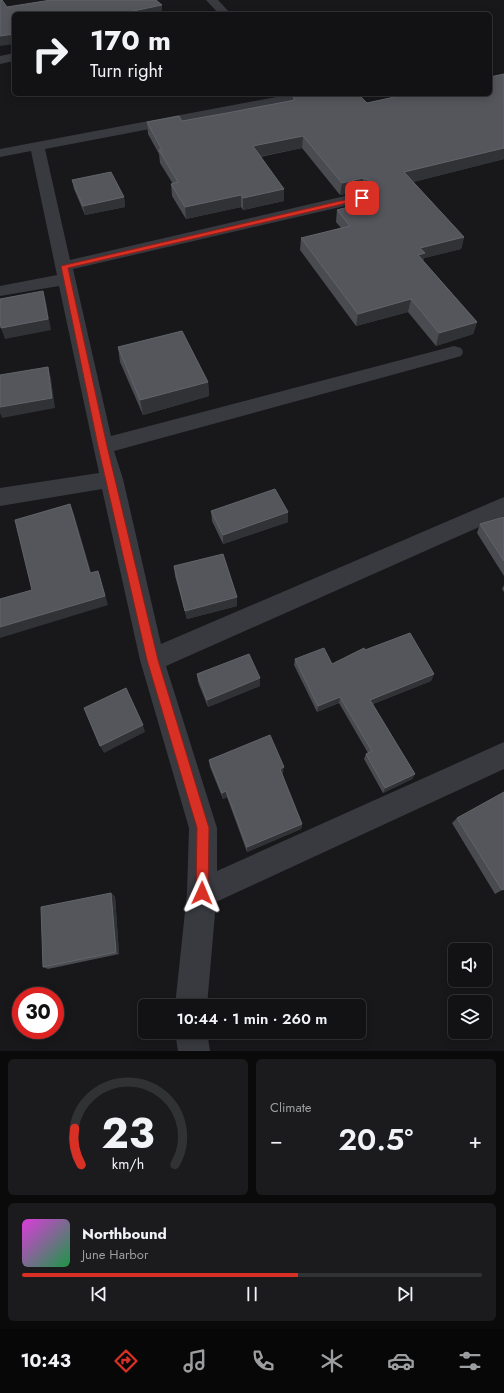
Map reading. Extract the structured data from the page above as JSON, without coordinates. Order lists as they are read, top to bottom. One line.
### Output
{"page":{"turn":["170 m","Turn right"],"limit":"30","trip":"10:44 · 1 min · 260 m","tile":"Climate","heat":["−","20.5°","+"],"song":["Northbound","June Harbor"],"tabs":"10:43","gauge":["23","km/h"]}}
